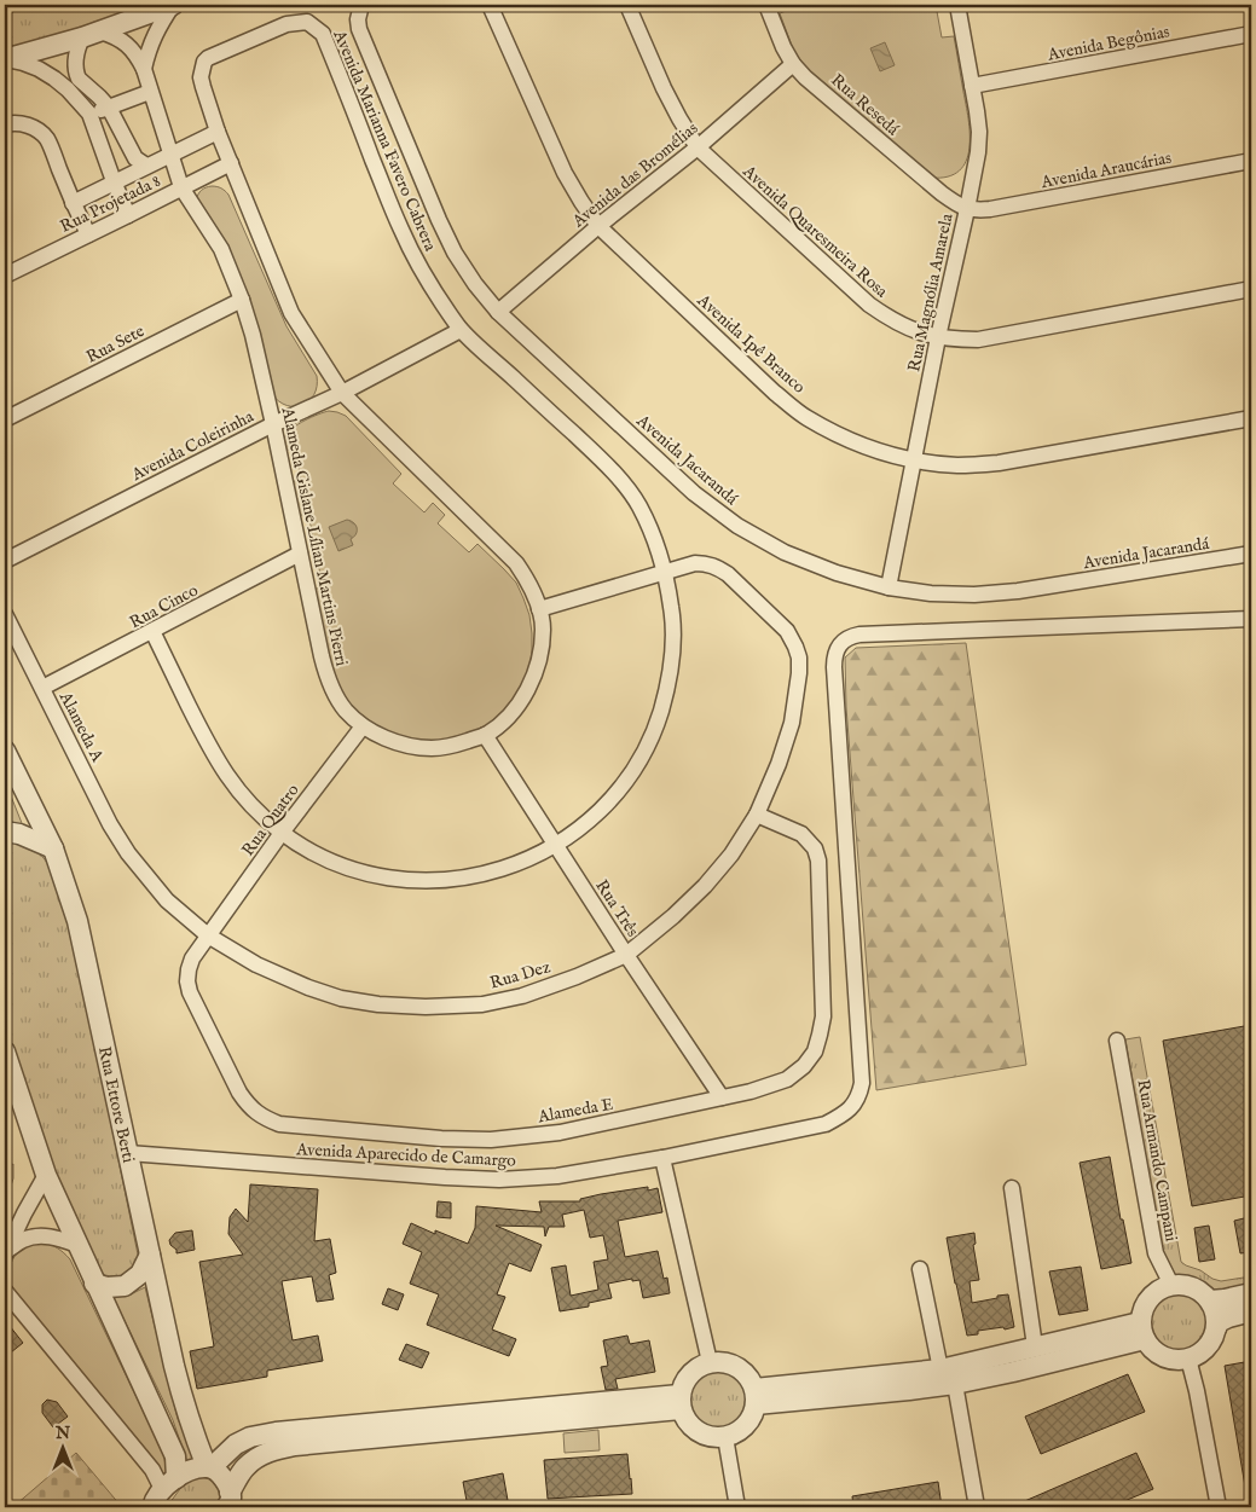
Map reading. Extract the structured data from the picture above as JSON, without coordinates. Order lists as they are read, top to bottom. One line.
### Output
{"streets":{"street":["Avenida Begônias","Rua Resedá","Avenida Marianna Favero Cabrera","Avenida Araucárias","Avenida das Bromélias","Rua Projetada 8","Avenida Quaresmeira Rosa","Rua Magnólia Amarela","Rua Sete","Avenida Ipê Branco","Avenida Coleirinha","Avenida Jacarandá","Alameda Gislane Lílian Martins Pierri","Rua Cinco","Alameda A","Rua Quatro","Rua Três","Rua Dez","Rua Ettore Berti","Alameda E","Avenida Aparecido de Camargo","Rua Armando Campani"]},"crossings":[["Avenida Begônias","Rua Magnólia Amarela"],["Rua Resedá","Avenida Araucárias"],["Rua Resedá","Avenida das Bromélias"],["Rua Resedá","Rua Magnólia Amarela"],["Avenida Marianna Favero Cabrera","Avenida Coleirinha"],["Avenida Marianna Favero Cabrera","Alameda Gislane Lílian Martins Pierri"],["Avenida Marianna Favero Cabrera","Rua Cinco"],["Avenida Marianna Favero Cabrera","Rua Quatro"],["Avenida Marianna Favero Cabrera","Rua Três"],["Avenida Marianna Favero Cabrera","Rua Dez"],["Avenida Araucárias","Rua Magnólia Amarela"],["Avenida das Bromélias","Avenida Quaresmeira Rosa"],["Avenida das Bromélias","Avenida Ipê Branco"],["Avenida das Bromélias","Avenida Jacarandá"],["Rua Projetada 8","Alameda Gislane Lílian Martins Pierri"],["Avenida Quaresmeira Rosa","Rua Magnólia Amarela"],["Rua Magnólia Amarela","Avenida Ipê Branco"],["Rua Magnólia Amarela","Avenida Jacarandá"],["Rua Sete","Alameda Gislane Lílian Martins Pierri"],["Avenida Coleirinha","Alameda Gislane Lílian Martins Pierri"],["Alameda Gislane Lílian Martins Pierri","Rua Cinco"],["Alameda Gislane Lílian Martins Pierri","Rua Quatro"],["Alameda Gislane Lílian Martins Pierri","Rua Três"],["Alameda Gislane Lílian Martins Pierri","Rua Dez"],["Rua Cinco","Alameda A"],["Alameda A","Rua Dez"],["Rua Quatro","Rua Dez"],["Rua Quatro","Alameda E"],["Rua Três","Rua Dez"],["Rua Três","Alameda E"],["Rua Dez","Alameda E"],["Rua Ettore Berti","Avenida Aparecido de Camargo"]],"north":"top"}
